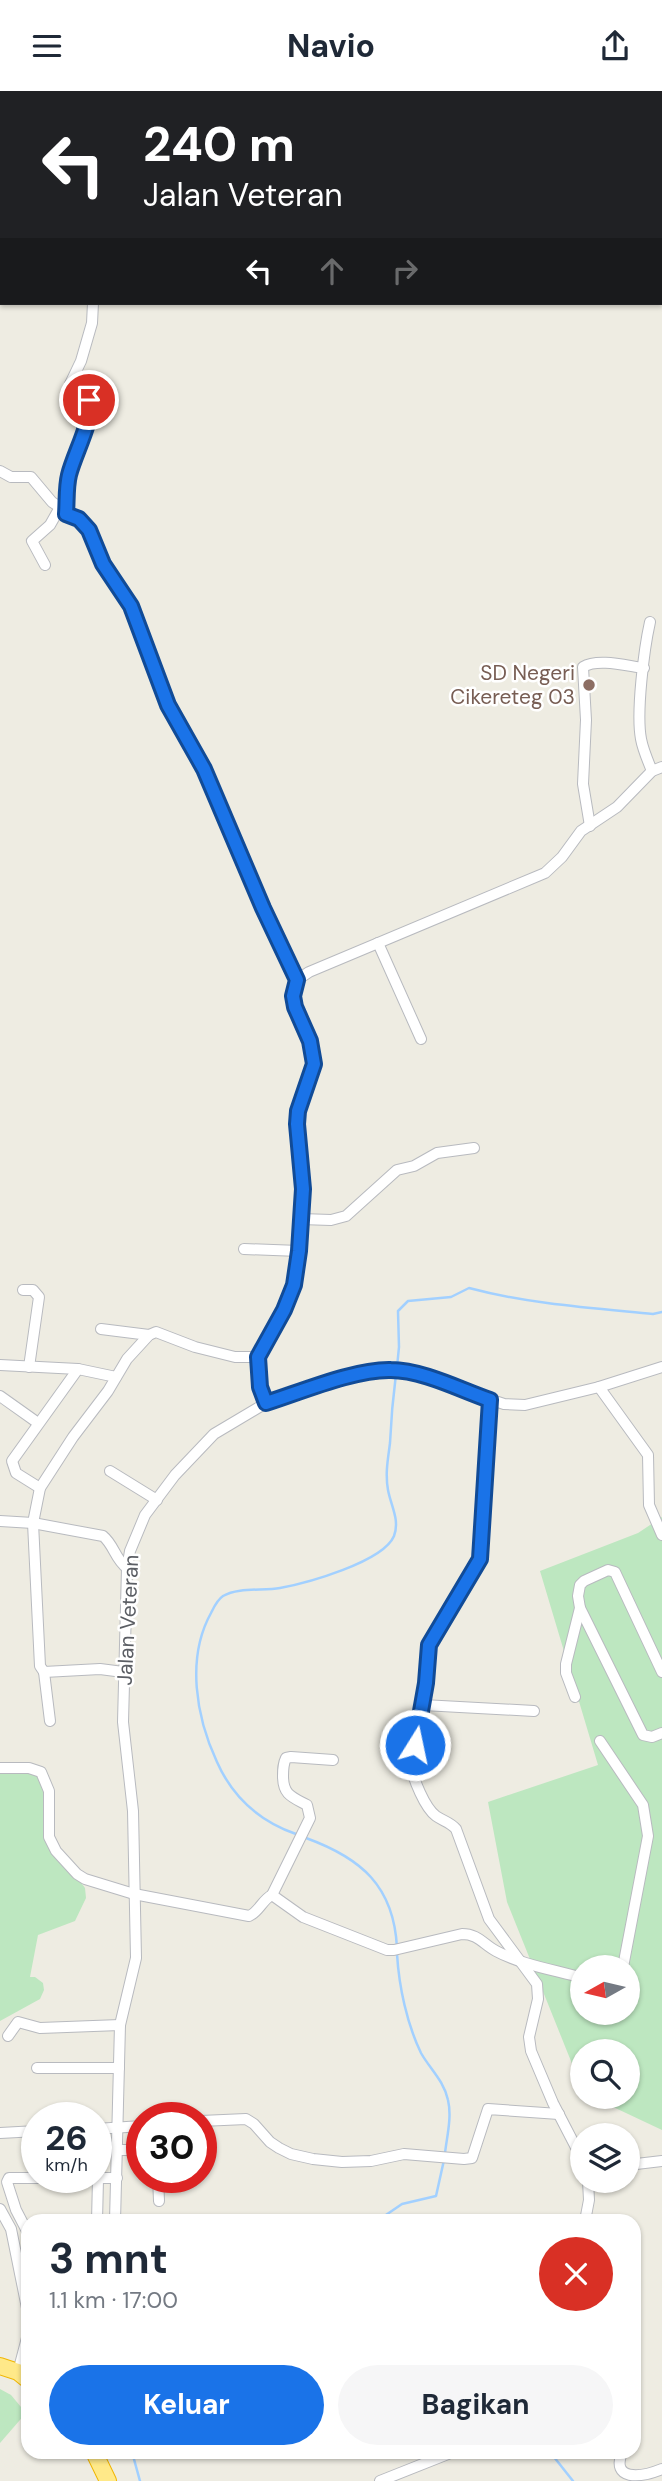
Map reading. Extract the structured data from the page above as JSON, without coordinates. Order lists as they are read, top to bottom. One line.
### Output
{"streets":{"street":["Jalan Veteran"]},"places":["SD Negeri Cikereteg 03"],"north":"left","page":{"header":"Navio","turn":["240 m","Jalan Veteran"],"speed":"26 km/h","limit":"30","heading":["3 mnt","1.1 km · 17:00"],"buttons":["Keluar","Bagikan"]}}
